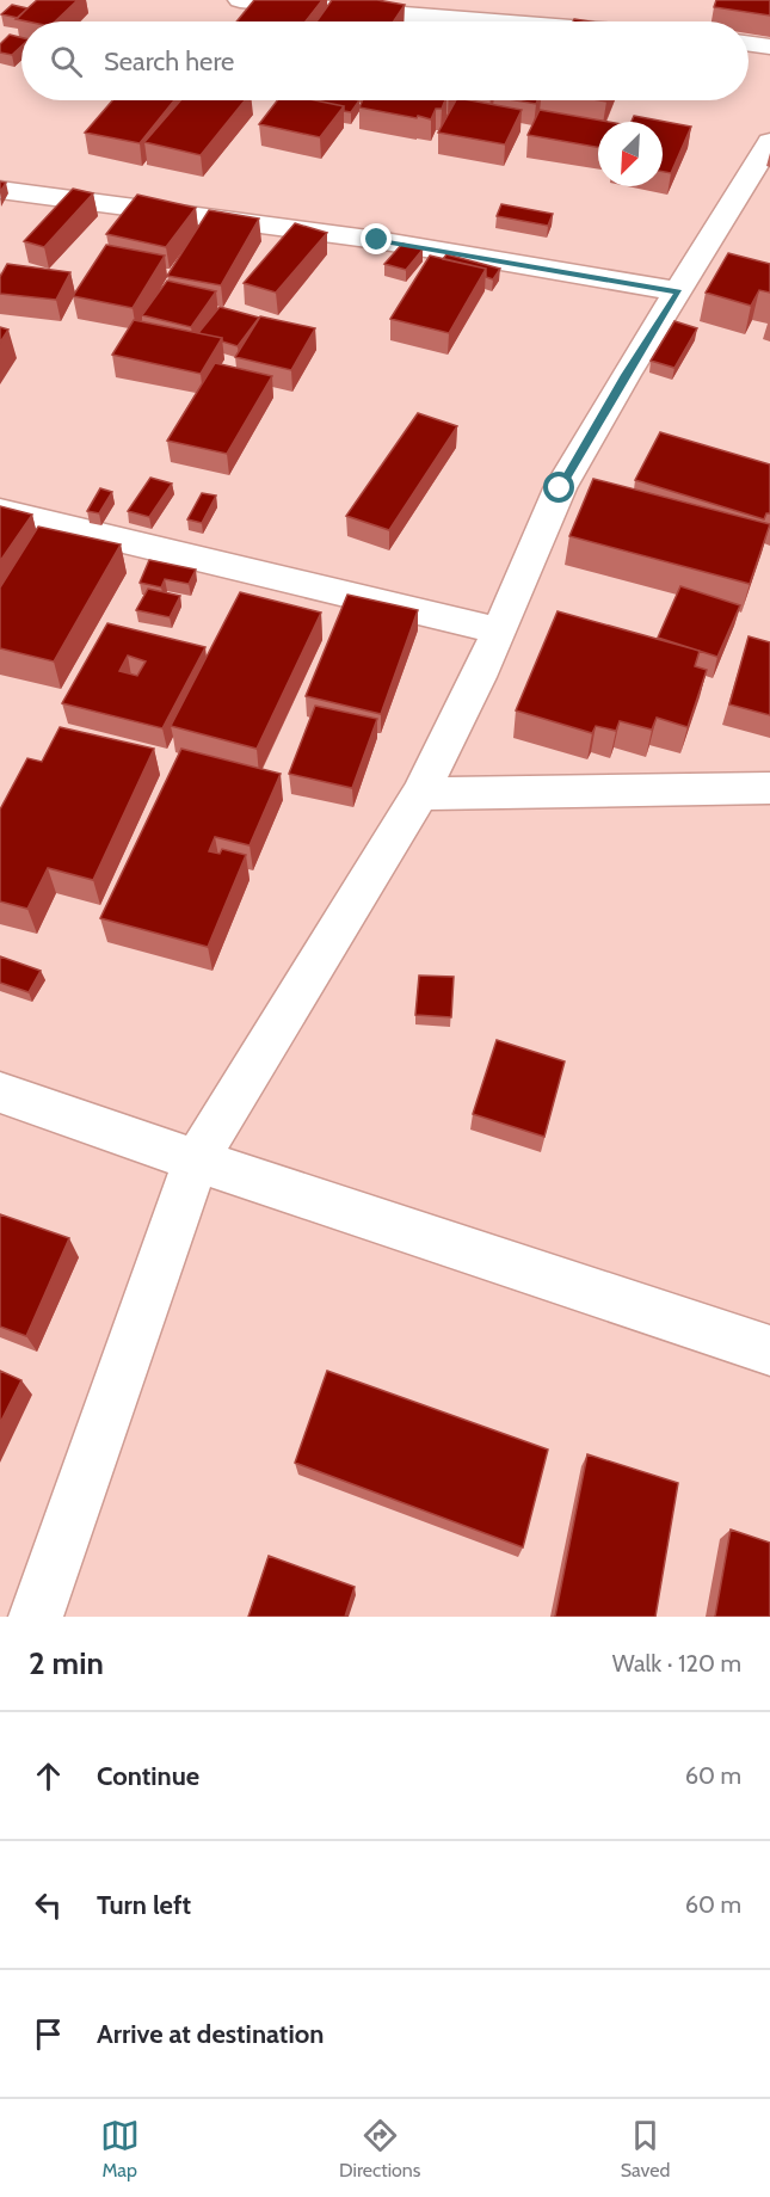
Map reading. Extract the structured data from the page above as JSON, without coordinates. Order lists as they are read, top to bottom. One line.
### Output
{"north":"bottom left","page":{"search":"Search here","heading":["2 min","Walk · 120 m"],"list":[["Continue","60 m"],["Turn left","60 m"],"Arrive at destination"],"nav":["Map","Directions","Saved"]}}
